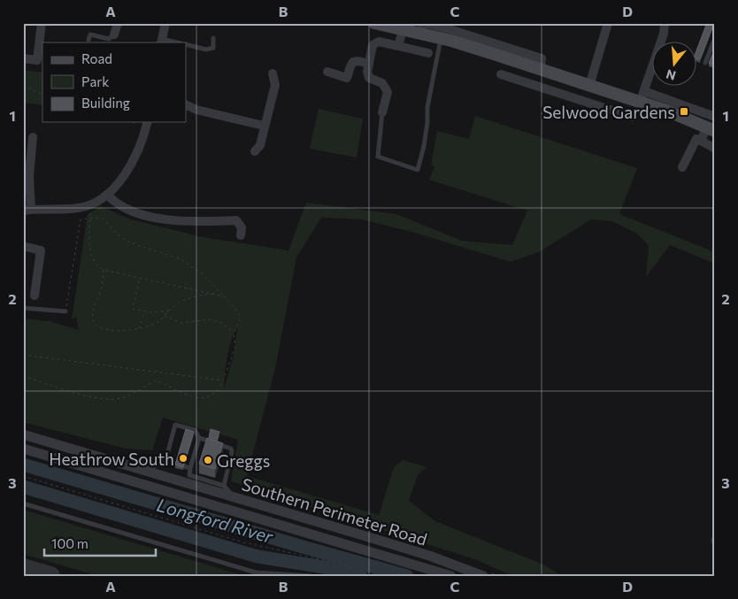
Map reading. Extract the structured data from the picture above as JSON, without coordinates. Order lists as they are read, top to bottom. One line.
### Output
{"streets":{"street":["Southern Perimeter Road"]},"water":["Longford River"],"places":{"transit":["Selwood Gardens"],"other":["Heathrow South","Greggs"]},"legend":["Road","Park","Building"],"scale_bar":"100 m","north":"bottom","grid":{"columns":["A","B","C","D"],"rows":["1","2","3"]}}
